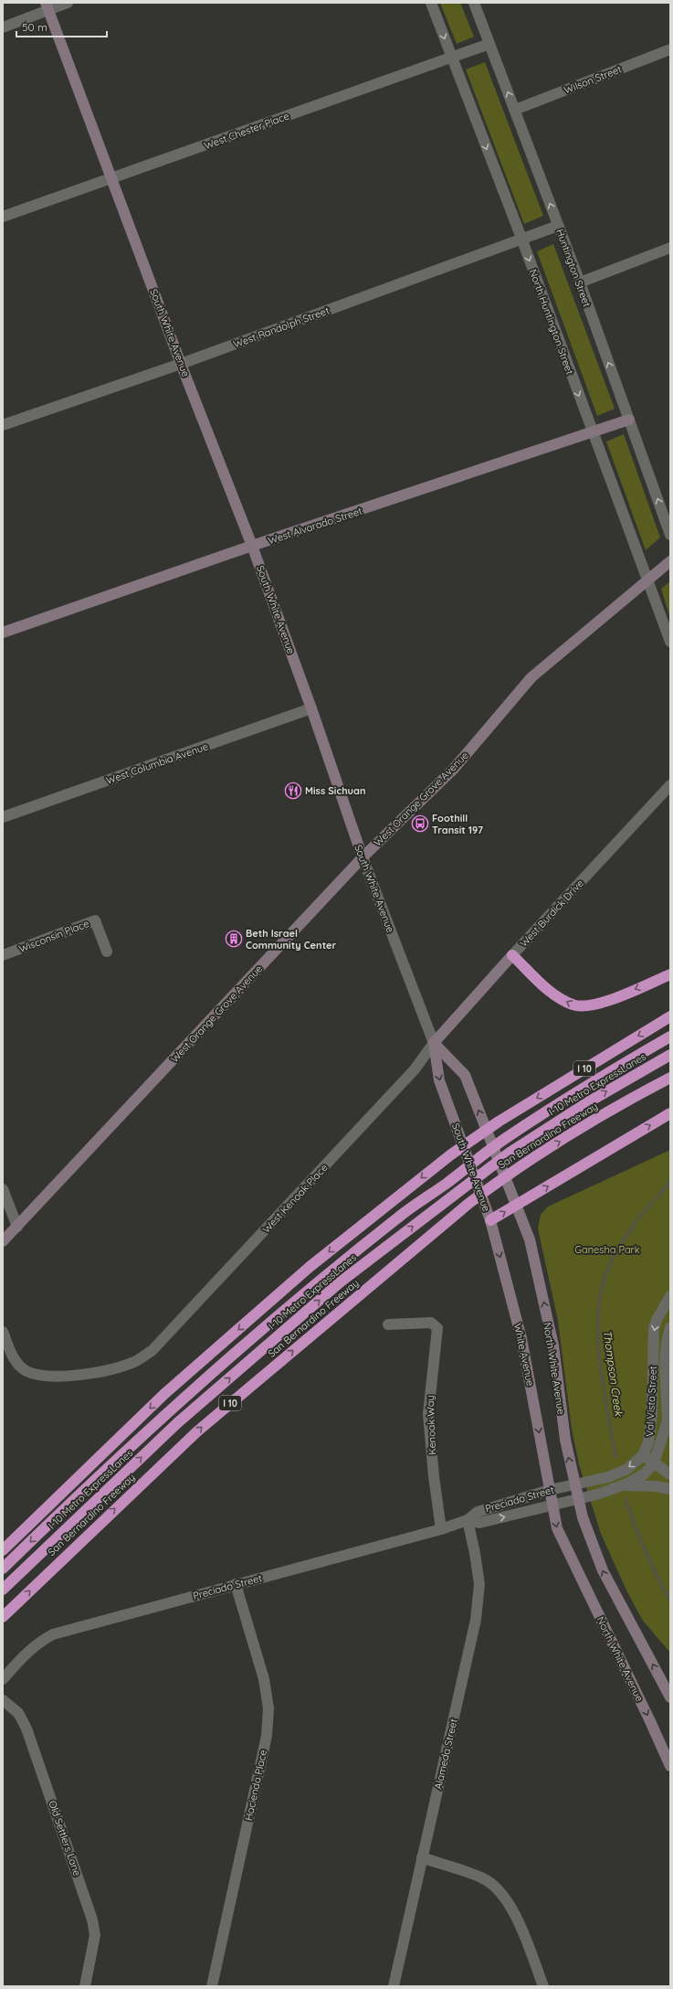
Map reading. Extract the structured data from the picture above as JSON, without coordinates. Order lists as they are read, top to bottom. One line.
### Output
{"streets":{"highway":["I 10","I-10 Metro ExpressLanes","San Bernardino Freeway"],"street":["Wilson Street","West Chester Place","Huntington Street","North Huntington Street","West Randolph Street","South White Avenue","West Alvarado Street","West Columbia Avenue","West Orange Grove Avenue","West Burdick Drive","Wisconsin Place","West Kenoak Place","White Avenue","North White Avenue","Val Vista Street","Kenoak Way","Preciado Street","Alameda Street","Hacienda Place","Old Settlers Lane"]},"crossings":[["Wilson Street","Huntington Street"],["West Chester Place","Huntington Street"],["West Chester Place","North Huntington Street"],["West Chester Place","South White Avenue"],["Huntington Street","West Randolph Street"],["Huntington Street","West Alvarado Street"],["North Huntington Street","West Randolph Street"],["North Huntington Street","West Alvarado Street"],["North Huntington Street","West Orange Grove Avenue"],["West Randolph Street","South White Avenue"],["South White Avenue","West Alvarado Street"],["South White Avenue","West Columbia Avenue"],["South White Avenue","West Orange Grove Avenue"],["South White Avenue","West Burdick Drive"],["South White Avenue","West Kenoak Place"],["South White Avenue","White Avenue"],["South White Avenue","North White Avenue"],["West Burdick Drive","West Kenoak Place"],["West Burdick Drive","North White Avenue"],["West Kenoak Place","North White Avenue"],["White Avenue","North White Avenue"],["White Avenue","Preciado Street"],["North White Avenue","Val Vista Street"],["North White Avenue","Preciado Street"],["Val Vista Street","Preciado Street"],["Kenoak Way","Preciado Street"],["Preciado Street","Alameda Street"],["Preciado Street","Hacienda Place"]],"one_way":["Huntington Street","North Huntington Street","White Avenue"],"water":["Thompson Creek"],"parks":["Ganesha Park"],"places":{"restaurant":["Miss Sichuan"],"bus stop":["Foothill Transit 197"],"building":["Beth Israel Community Center"]},"scale_bar":"50 m"}
